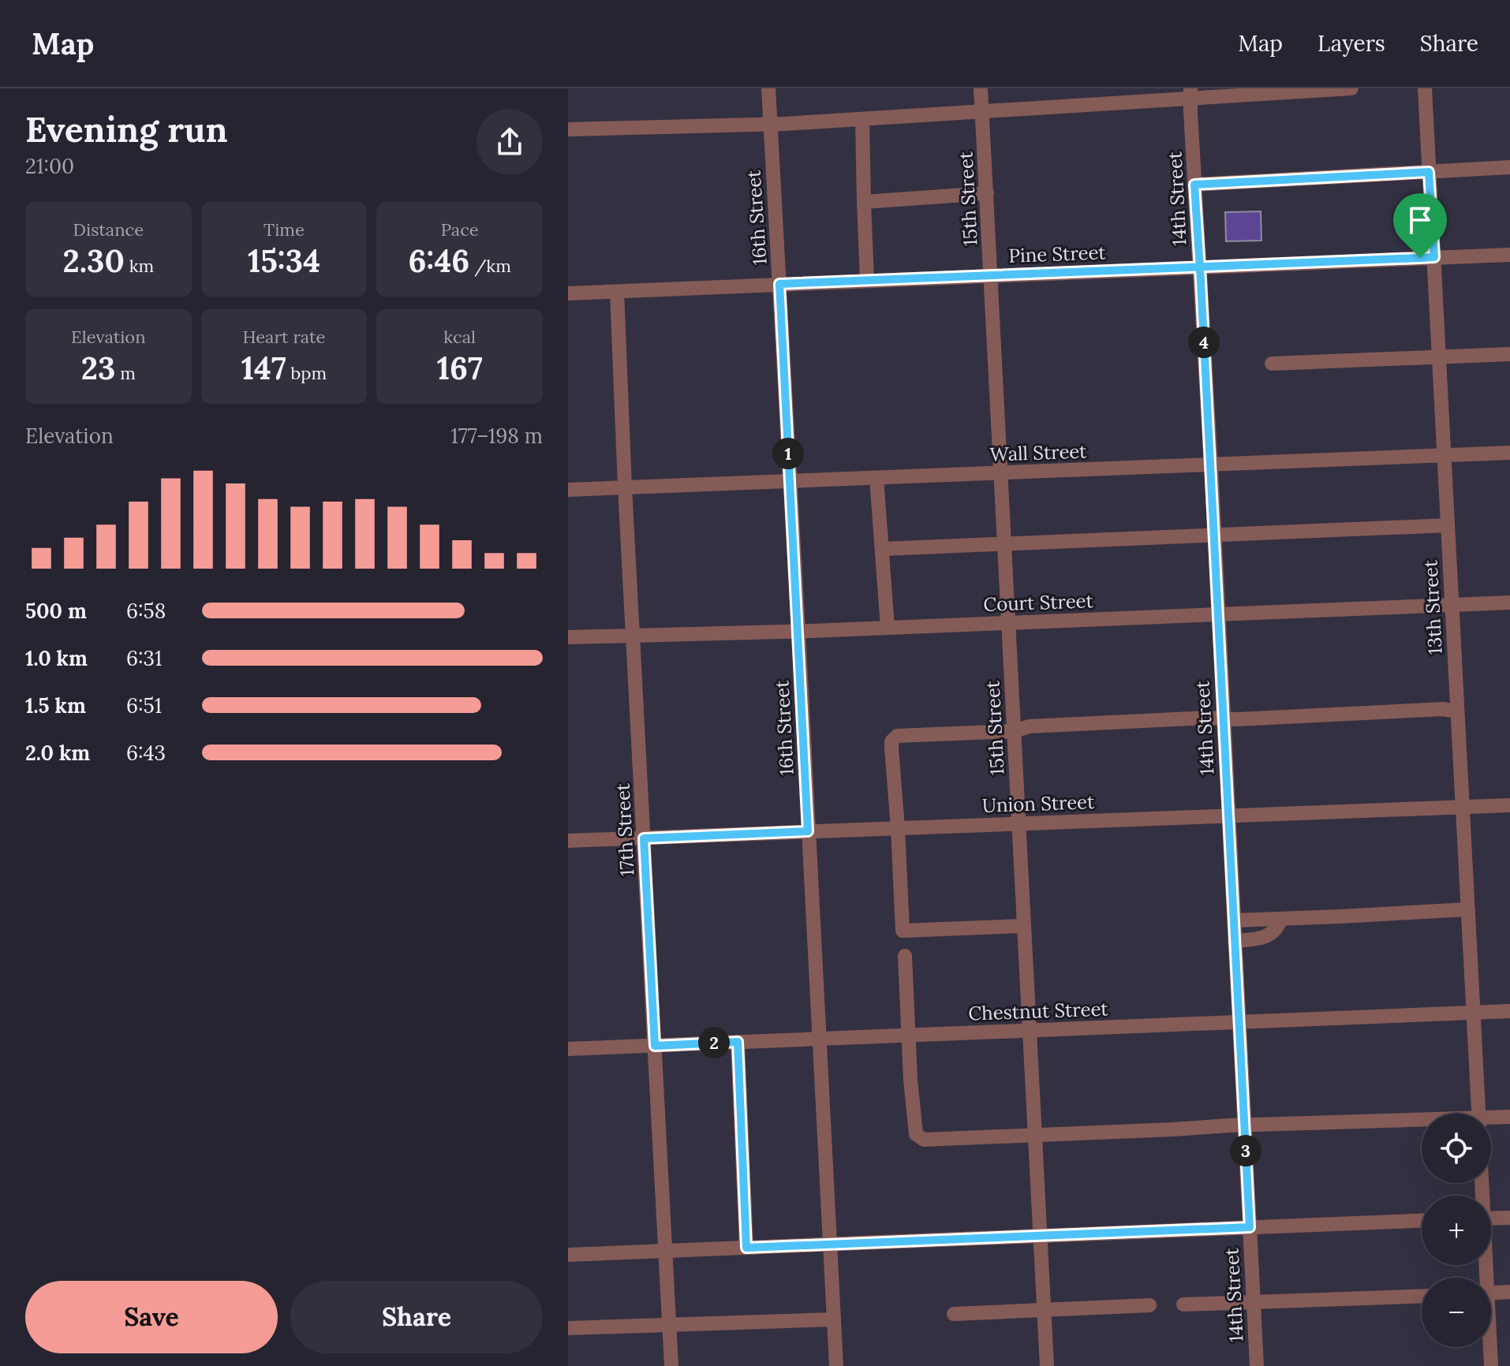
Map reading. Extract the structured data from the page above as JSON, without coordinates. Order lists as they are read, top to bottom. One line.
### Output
{"streets":{"street":["15th Street","14th Street","16th Street","Pine Street","Wall Street","Court Street","13th Street","Union Street","17th Street","Chestnut Street"]},"crossings":[["15th Street","Pine Street"],["15th Street","Wall Street"],["15th Street","Court Street"],["15th Street","Union Street"],["15th Street","Chestnut Street"],["14th Street","Pine Street"],["14th Street","Wall Street"],["14th Street","Court Street"],["14th Street","Union Street"],["14th Street","Chestnut Street"],["16th Street","Pine Street"],["16th Street","Wall Street"],["16th Street","Court Street"],["16th Street","Union Street"],["16th Street","Chestnut Street"],["Pine Street","13th Street"],["Pine Street","17th Street"],["Wall Street","13th Street"],["Wall Street","17th Street"],["Court Street","13th Street"],["Court Street","17th Street"],["13th Street","Union Street"],["13th Street","Chestnut Street"],["Union Street","17th Street"],["17th Street","Chestnut Street"]],"page":{"header":"Map","nav":["Map","Layers","Share"],"heading":["Evening run","21:00"],"stats":[["Distance","2.30 km"],["Time","15:34"],["Pace","6:46 /km"],["Elevation","23 m"],["Heart rate","147 bpm"],["kcal","167"]],"pins":["4","1","2","3"],"chart":["Elevation","177–198 m"],"list":[{"name":"500 m","note":"6:58"},{"name":"1.0 km","note":"6:31"},{"name":"1.5 km","note":"6:51"},{"name":"2.0 km","note":"6:43"}],"map_buttons":["+","−"],"buttons":["Save","Share"]}}
